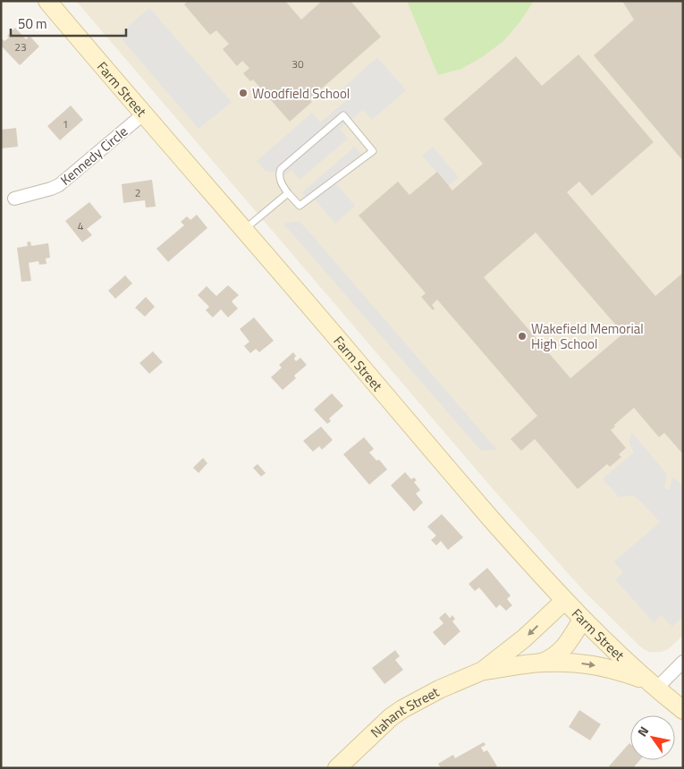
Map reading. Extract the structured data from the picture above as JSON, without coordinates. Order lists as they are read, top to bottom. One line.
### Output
{"streets":{"main road":["Farm Street","Nahant Street"],"street":["Kennedy Circle"]},"crossings":[["Farm Street","Kennedy Circle"],["Farm Street","Nahant Street"]],"places":["Woodfield School","Wakefield Memorial High School"],"house_numbers":["23","30","1","2","4"],"scale_bar":"50 m","north":"top left"}
